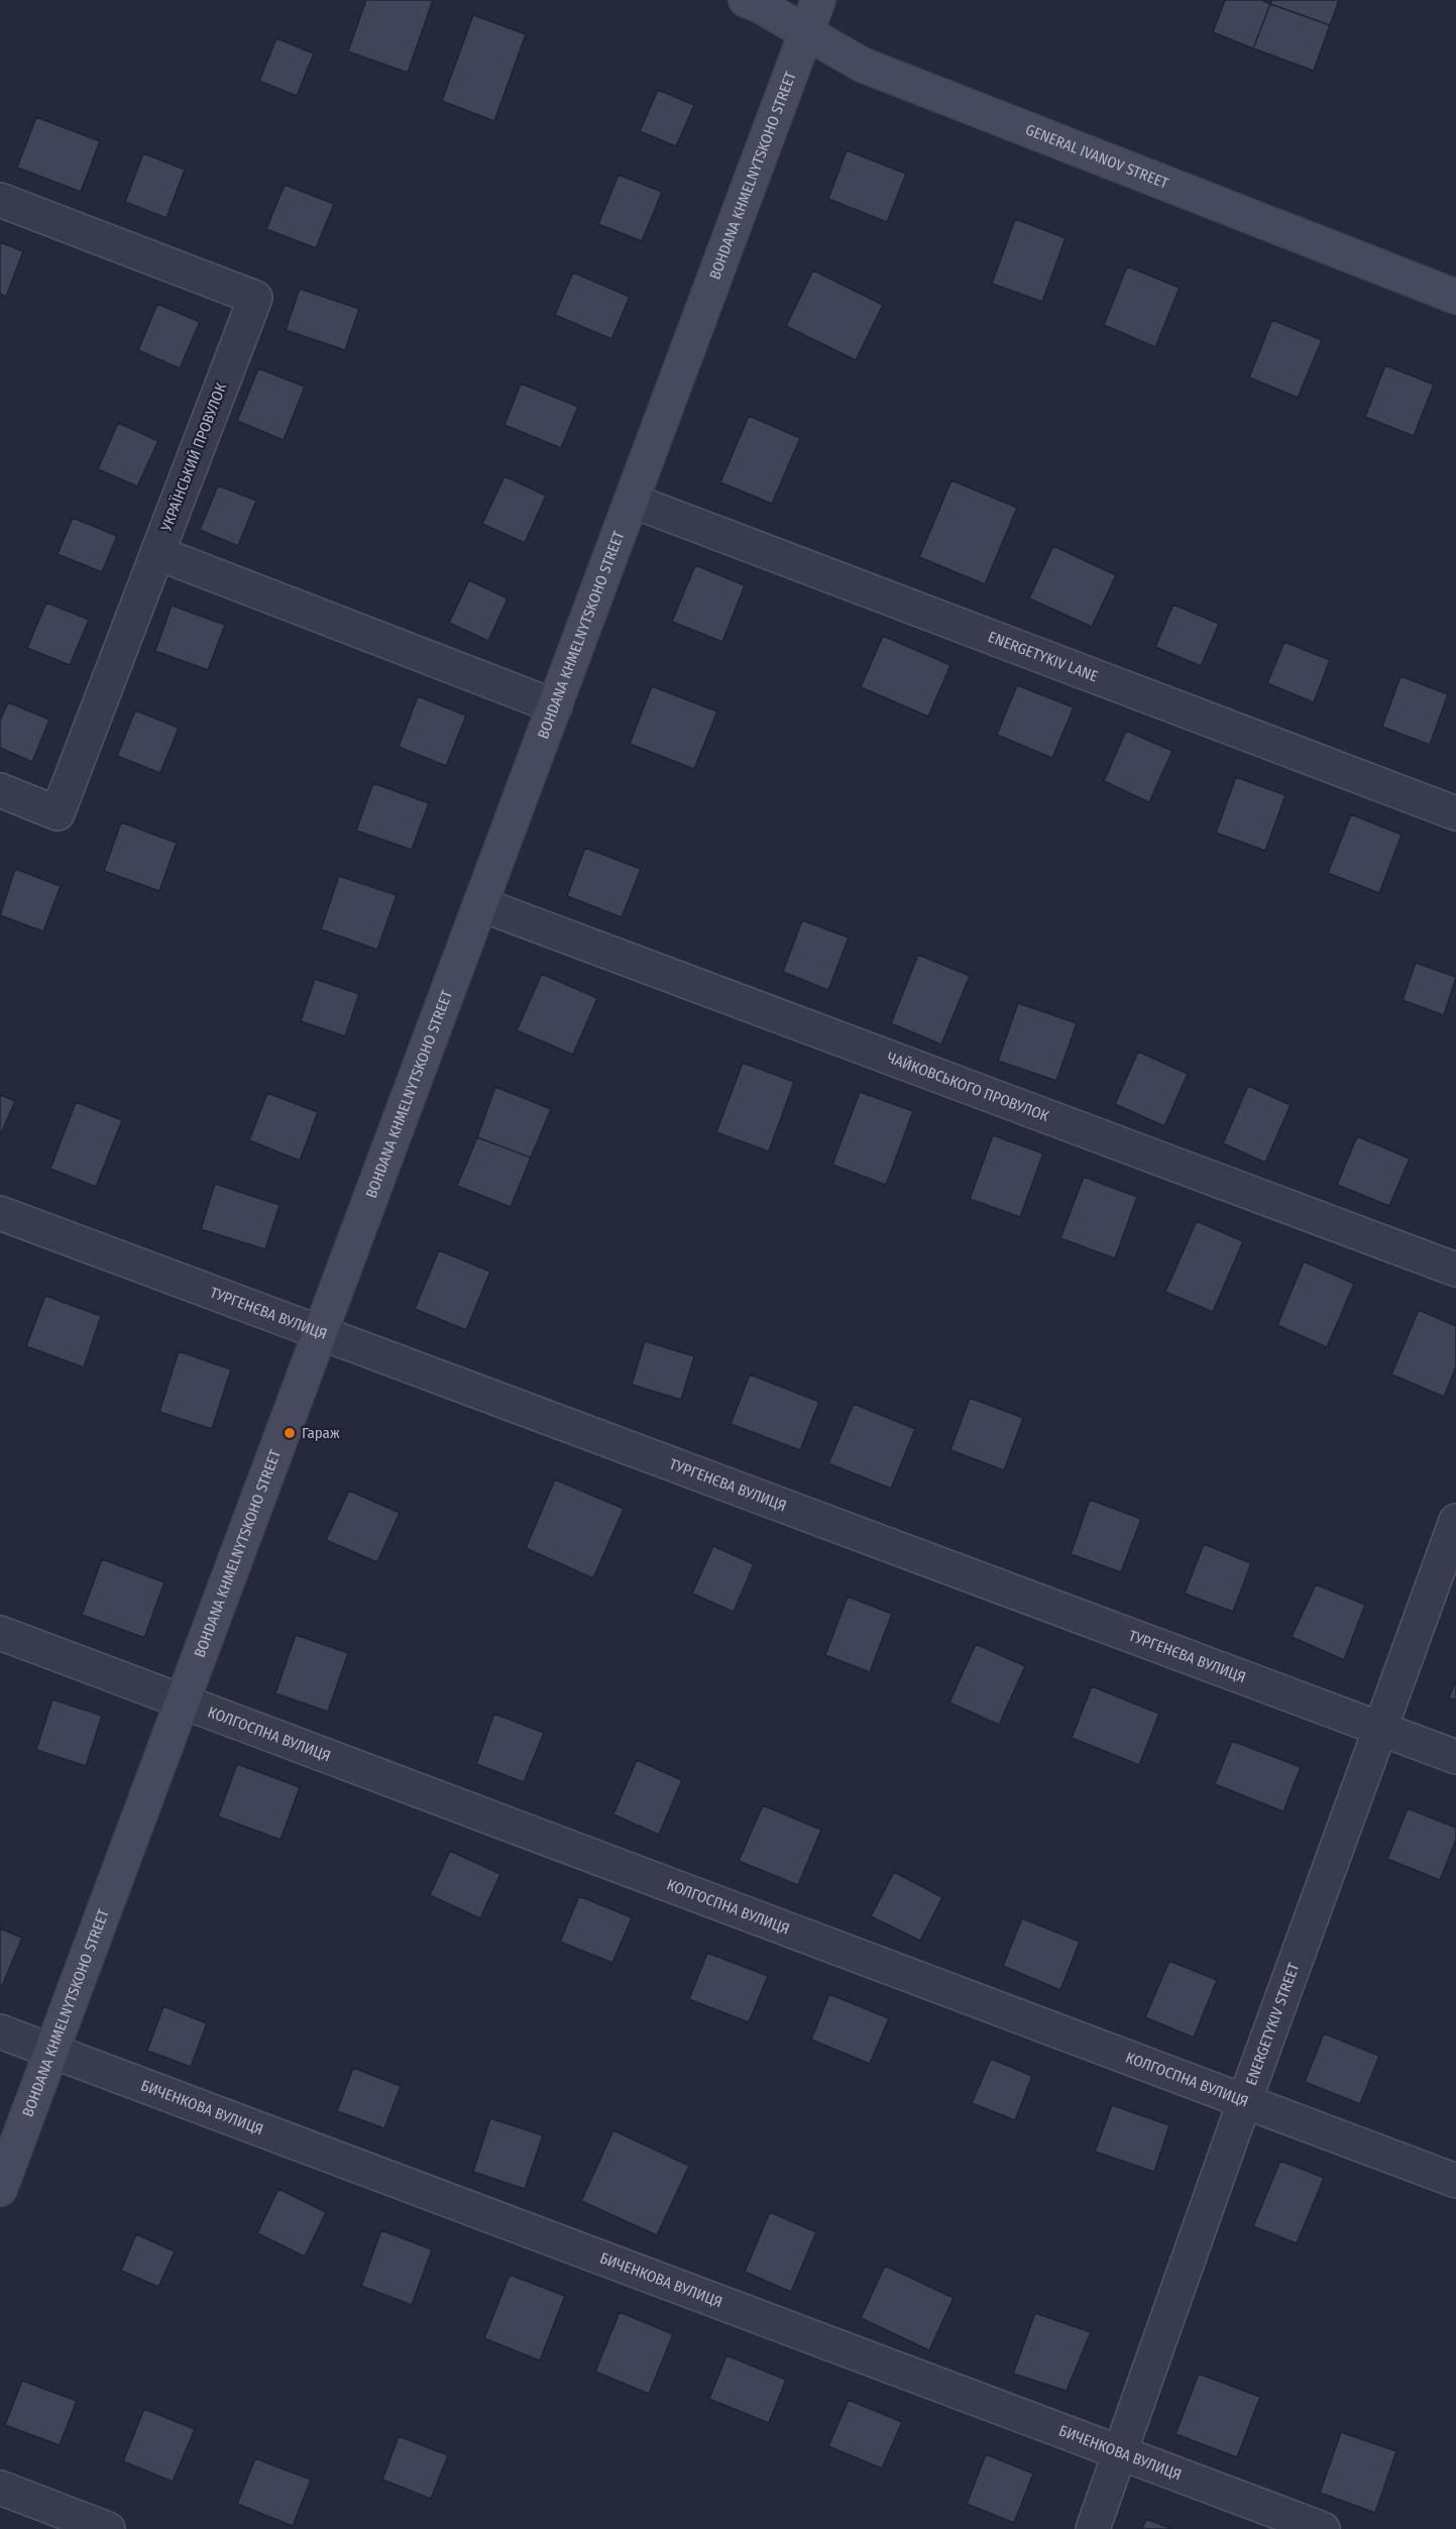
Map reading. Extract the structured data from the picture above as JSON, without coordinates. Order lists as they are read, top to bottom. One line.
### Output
{"streets":{"street":["GENERAL IVANOV STREET","BOHDANA KHMELNYTSKOHO STREET","УКРАЇНСЬКИЙ ПРОВУЛОК","ENERGETYKIV LANE","ЧАЙКОВСЬКОГО ПРОВУЛОК","ТУРГЕНЄВА ВУЛИЦЯ","КОЛГОСПНА ВУЛИЦЯ","ENERGETYKIV STREET","БИЧЕНКОВА ВУЛИЦЯ"]},"crossings":[["GENERAL IVANOV STREET","BOHDANA KHMELNYTSKOHO STREET"],["BOHDANA KHMELNYTSKOHO STREET","ENERGETYKIV LANE"],["BOHDANA KHMELNYTSKOHO STREET","ЧАЙКОВСЬКОГО ПРОВУЛОК"],["BOHDANA KHMELNYTSKOHO STREET","ТУРГЕНЄВА ВУЛИЦЯ"],["BOHDANA KHMELNYTSKOHO STREET","КОЛГОСПНА ВУЛИЦЯ"],["BOHDANA KHMELNYTSKOHO STREET","БИЧЕНКОВА ВУЛИЦЯ"],["ТУРГЕНЄВА ВУЛИЦЯ","ENERGETYKIV STREET"],["КОЛГОСПНА ВУЛИЦЯ","ENERGETYKIV STREET"],["ENERGETYKIV STREET","БИЧЕНКОВА ВУЛИЦЯ"]],"places":["Гараж"]}
